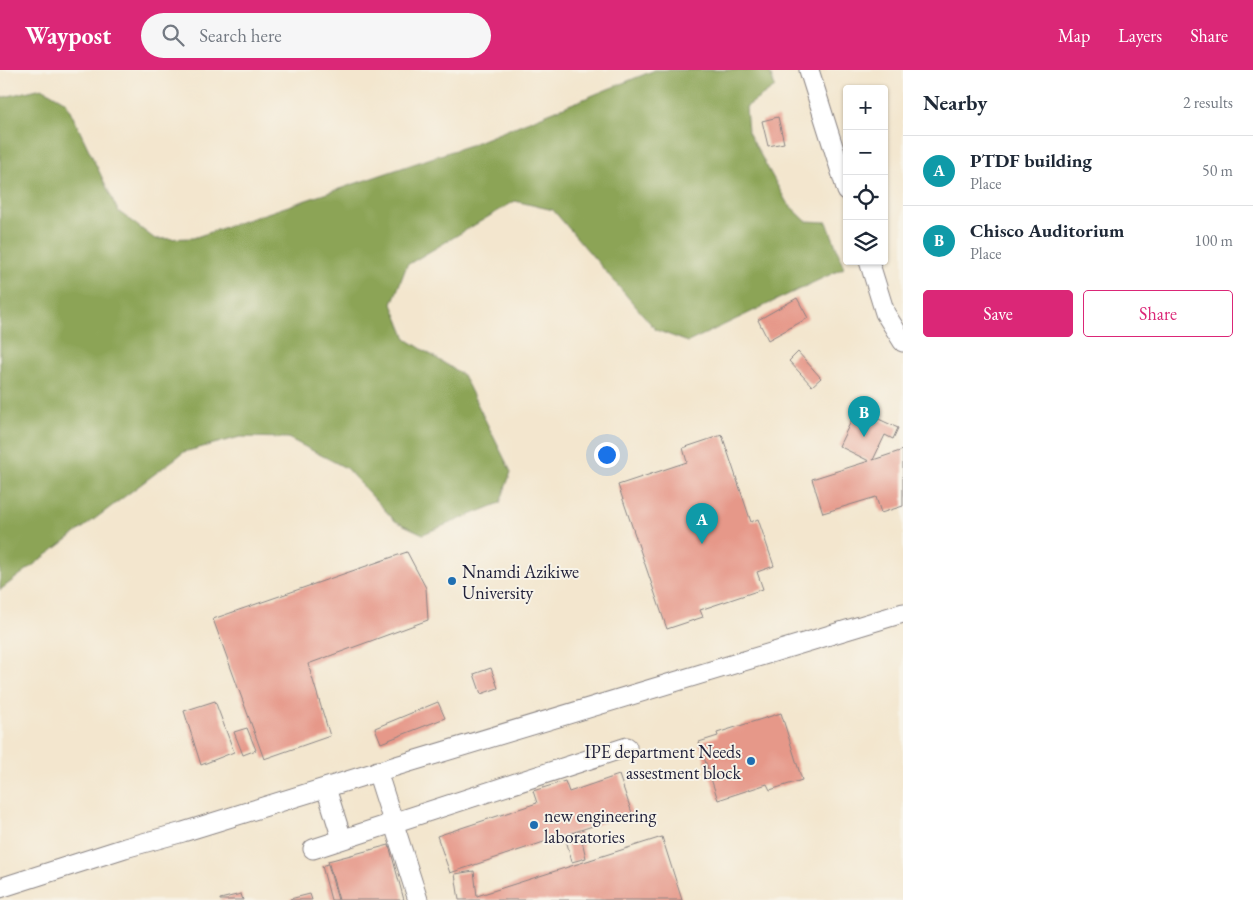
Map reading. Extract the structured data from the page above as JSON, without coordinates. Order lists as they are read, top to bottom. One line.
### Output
{"places":["Nnamdi Azikiwe University","IPE department Needs assestment block","new engineering laboratories"],"page":{"header":"Waypost","search":"Search here","nav":["Map","Layers","Share"],"heading":["Nearby","2 results"],"map_buttons":["+","−"],"list":[{"mark":"A","name":"PTDF building","note":"Place","value":"50 m"},{"mark":"B","name":"Chisco Auditorium","note":"Place","value":"100 m"}],"buttons":["Save","Share"],"pins":["B","A"]}}
